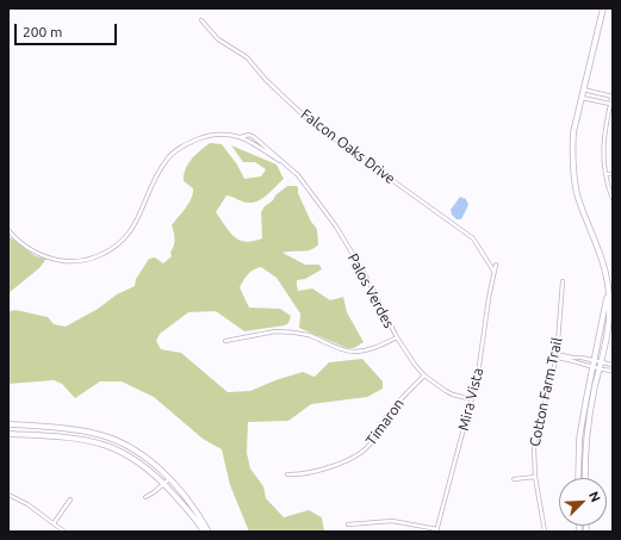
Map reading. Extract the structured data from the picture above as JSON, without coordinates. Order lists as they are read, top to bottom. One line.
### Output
{"streets":{"street":["Falcon Oaks Drive","Palos Verdes","Cotton Farm Trail","Mira Vista","Timaron"]},"crossings":[["Falcon Oaks Drive","Mira Vista"],["Palos Verdes","Mira Vista"],["Palos Verdes","Timaron"]],"scale_bar":"200 m","north":"top right"}
